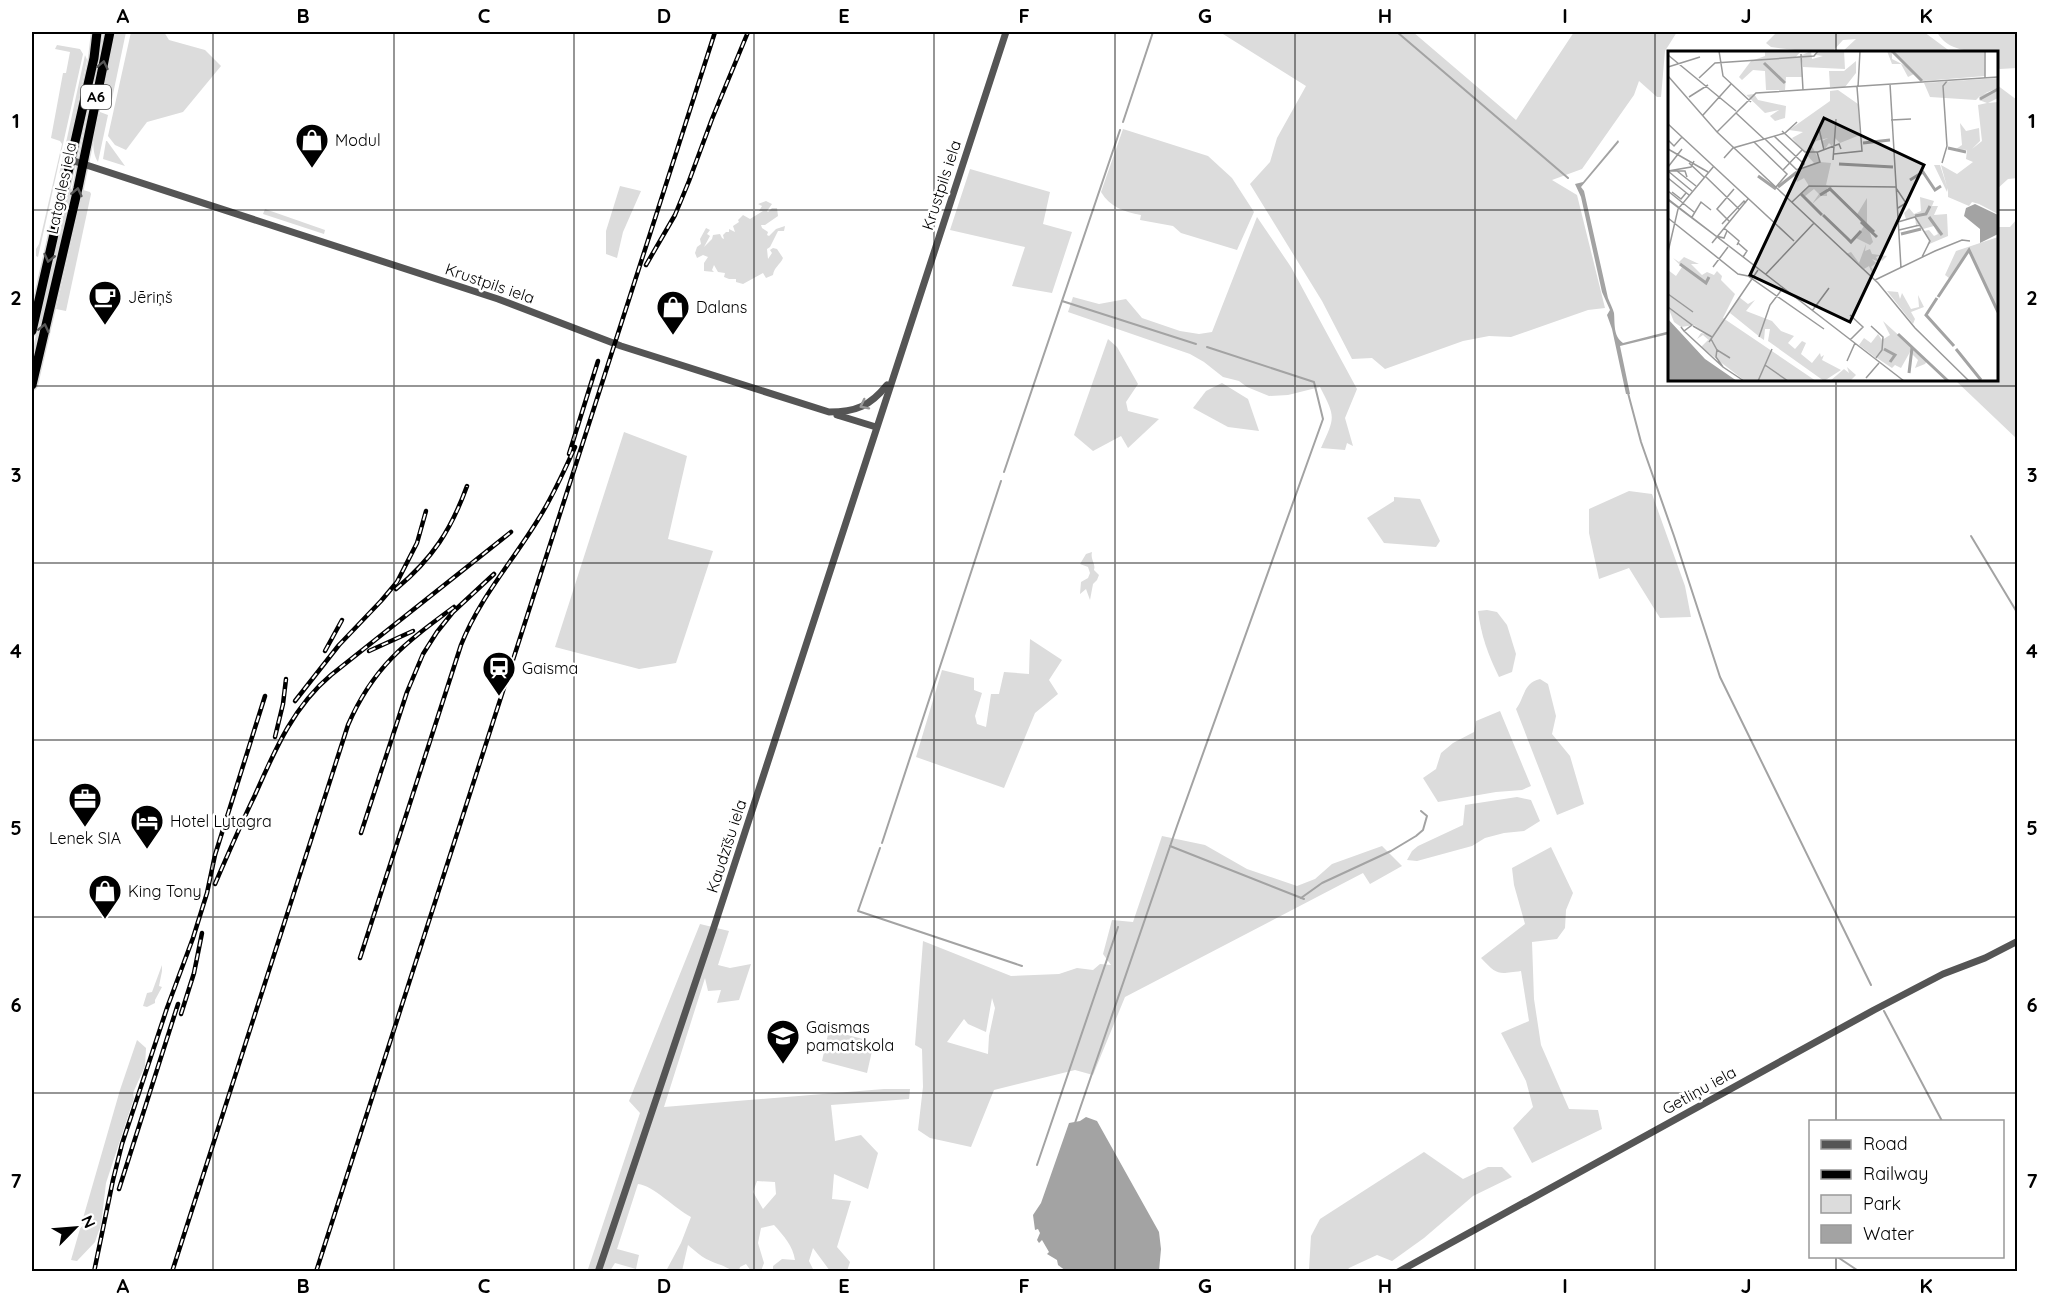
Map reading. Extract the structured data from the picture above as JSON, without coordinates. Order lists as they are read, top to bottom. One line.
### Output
{"streets":{"highway":["A6","Latgales iela"],"street":["Krustpils iela","Kaudzīšu iela","Getliņu iela"]},"crossings":[["Krustpils iela","Latgales iela"],["Krustpils iela","Kaudzīšu iela"]],"places":{"shop":["Modul","Dalans","King Tony"],"cafe":["Jēriņš"],"station":["Gaisma"],"office":["Lenek SIA"],"hotel":["Hotel Lytagra"],"school or university":["Gaismas pamatskola"]},"legend":["Road","Railway","Park","Water"],"north":"top right","grid":{"columns":["A","B","C","D","E","F","G","H","I","J","K"],"rows":["1","2","3","4","5","6","7"]}}
